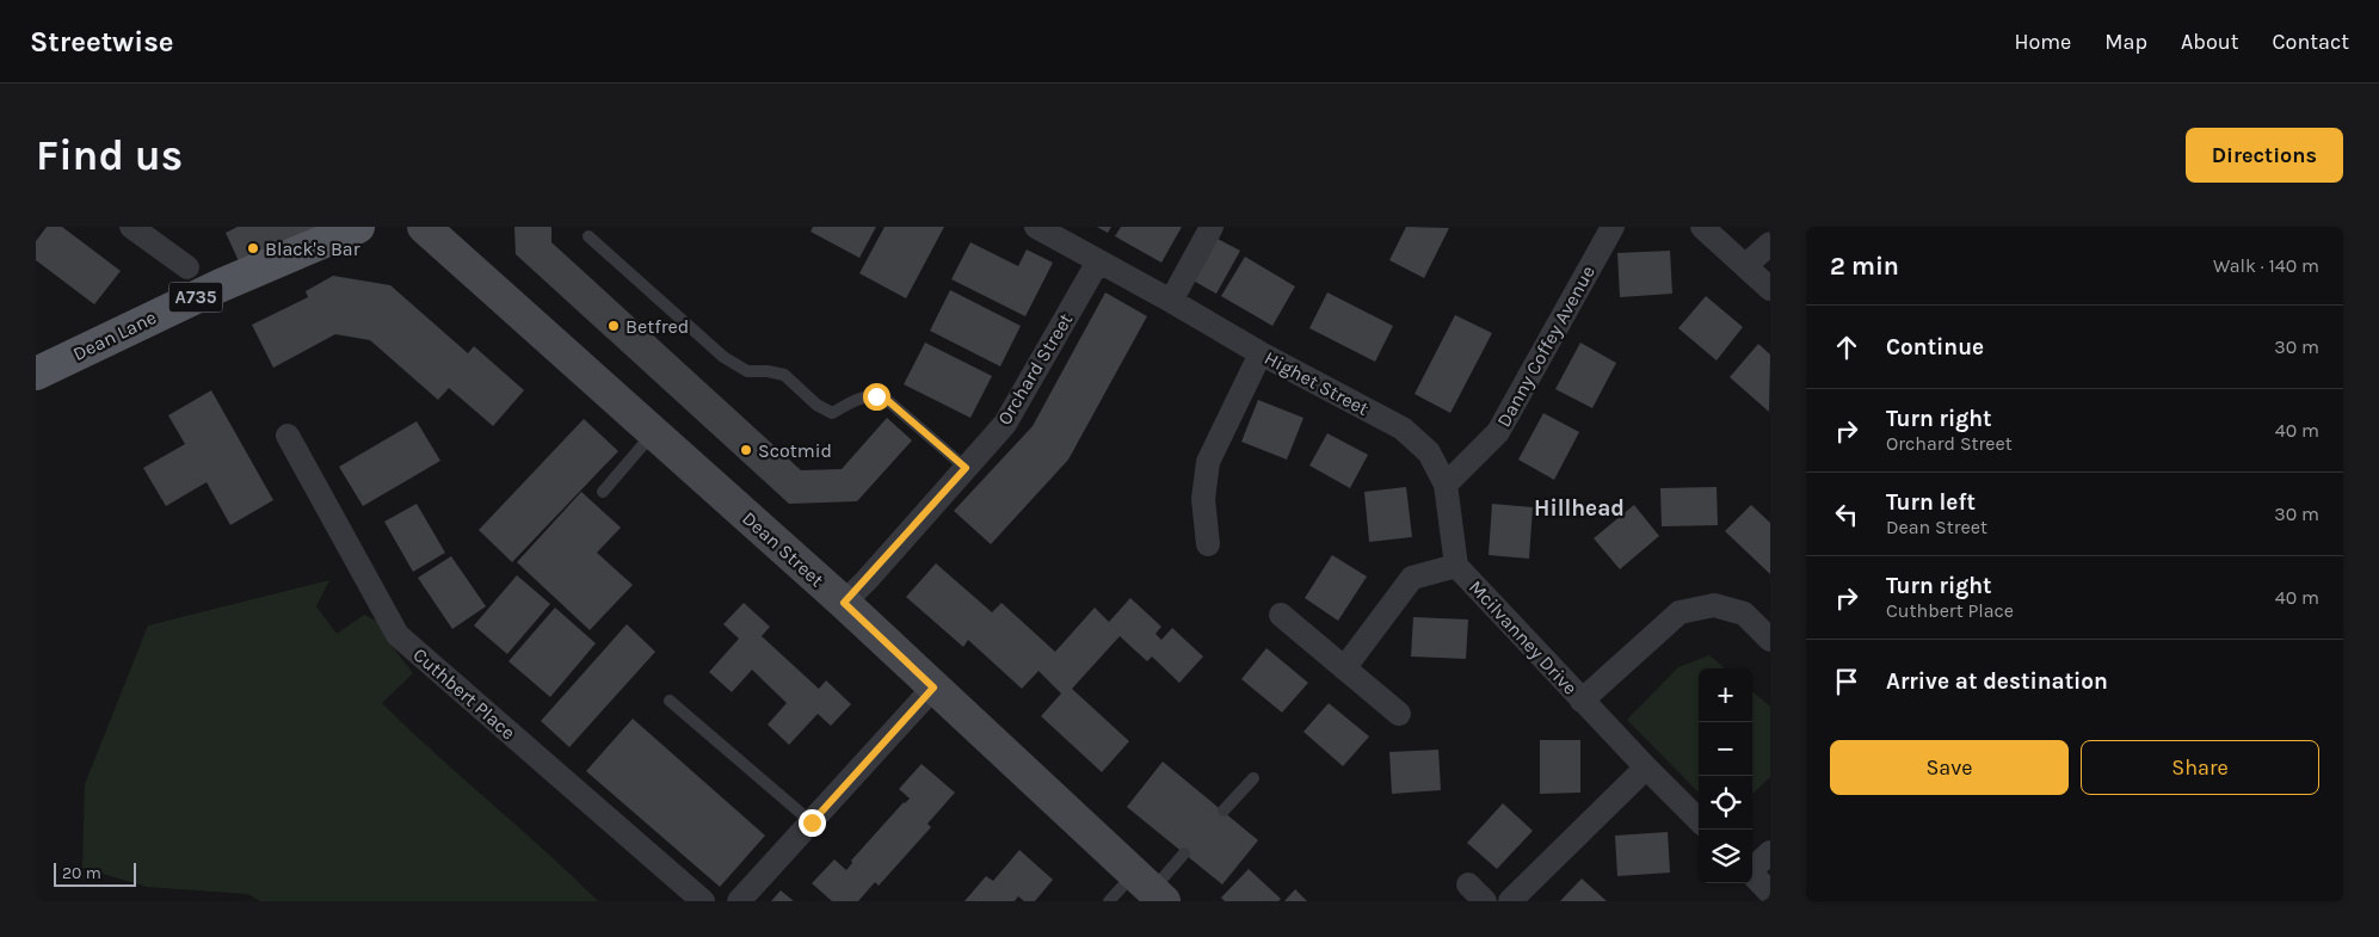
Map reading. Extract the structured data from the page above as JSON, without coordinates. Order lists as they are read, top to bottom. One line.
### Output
{"streets":{"main road":["A735","Dean Lane","Dean Street"],"street":["Danny Coffey Avenue","Orchard Street","Highet Street","Mcilvanney Drive","Cuthbert Place"]},"crossings":[["Danny Coffey Avenue","Highet Street"],["Danny Coffey Avenue","Mcilvanney Drive"],["Orchard Street","Highet Street"],["Orchard Street","Dean Street"],["Highet Street","Mcilvanney Drive"]],"districts":["Hillhead"],"places":["Black's Bar","Betfred","Scotmid"],"scale_bar":"20 m","page":{"header":"Streetwise","nav":["Home","Map","About","Contact"],"buttons":["Directions",["Save","Share"]],"title":"Find us","heading":["2 min","Walk · 140 m"],"list":[["Continue","30 m"],["Turn right","Orchard Street","40 m"],["Turn left","Dean Street","30 m"],["Turn right","Cuthbert Place","40 m"],"Arrive at destination"],"map_buttons":["+","−"],"scale":"20 m"}}
